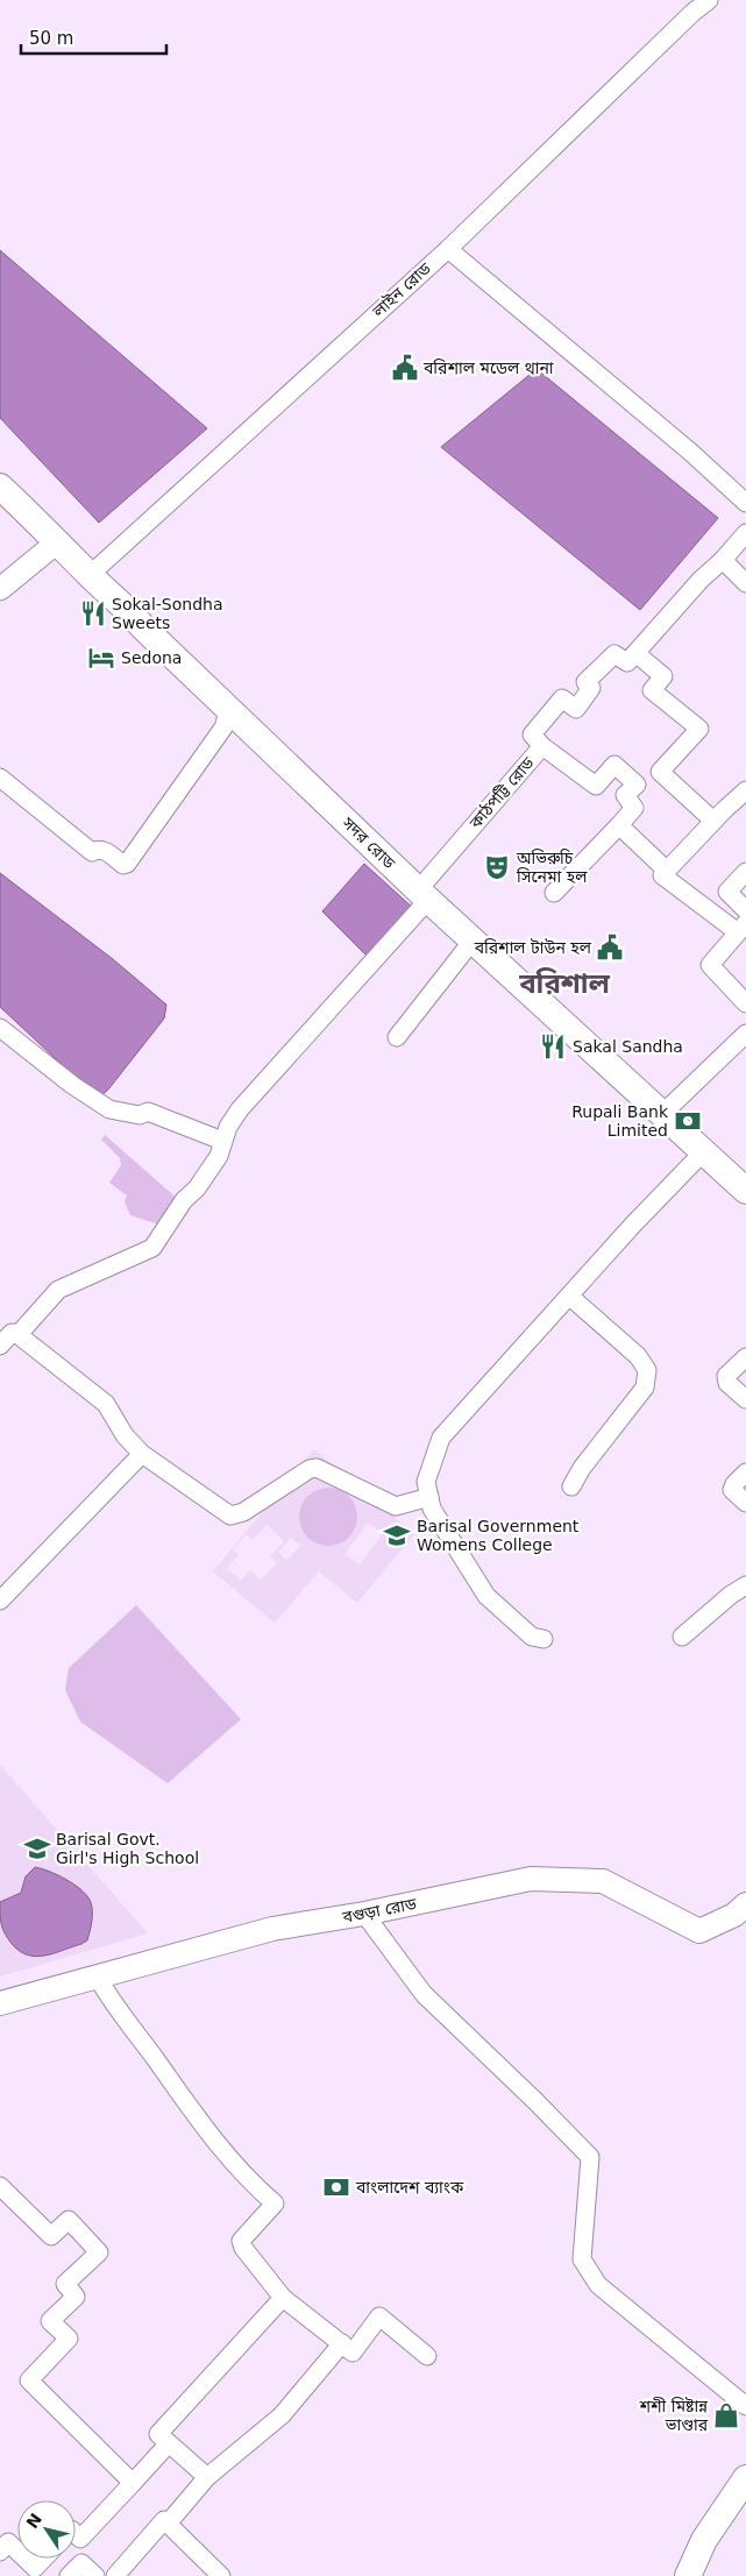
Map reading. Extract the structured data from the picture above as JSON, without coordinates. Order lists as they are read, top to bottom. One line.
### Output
{"streets":{"main road":["সদর রোড","বগুড়া রোড"],"street":["লাইন রোড","কাঠপট্টি রোড"]},"crossings":[["লাইন রোড","সদর রোড"],["কাঠপট্টি রোড","সদর রোড"]],"districts":["বরিশাল"],"places":{"public building":["বরিশাল মডেল থানা","বরিশাল টাউন হল"],"restaurant":["Sokal-Sondha Sweets","Sakal Sandha"],"hotel":["Sedona"],"theatre":["অভিরুচি সিনেমা হল"],"bank":["Rupali Bank Limited","বাংলাদেশ ব্যাংক"],"school or university":["Barisal Government Womens College","Barisal Govt. Girl's High School"],"shop":["শশী মিষ্টান্ন ভাণ্ডার"]},"scale_bar":"50 m","north":"top left"}
